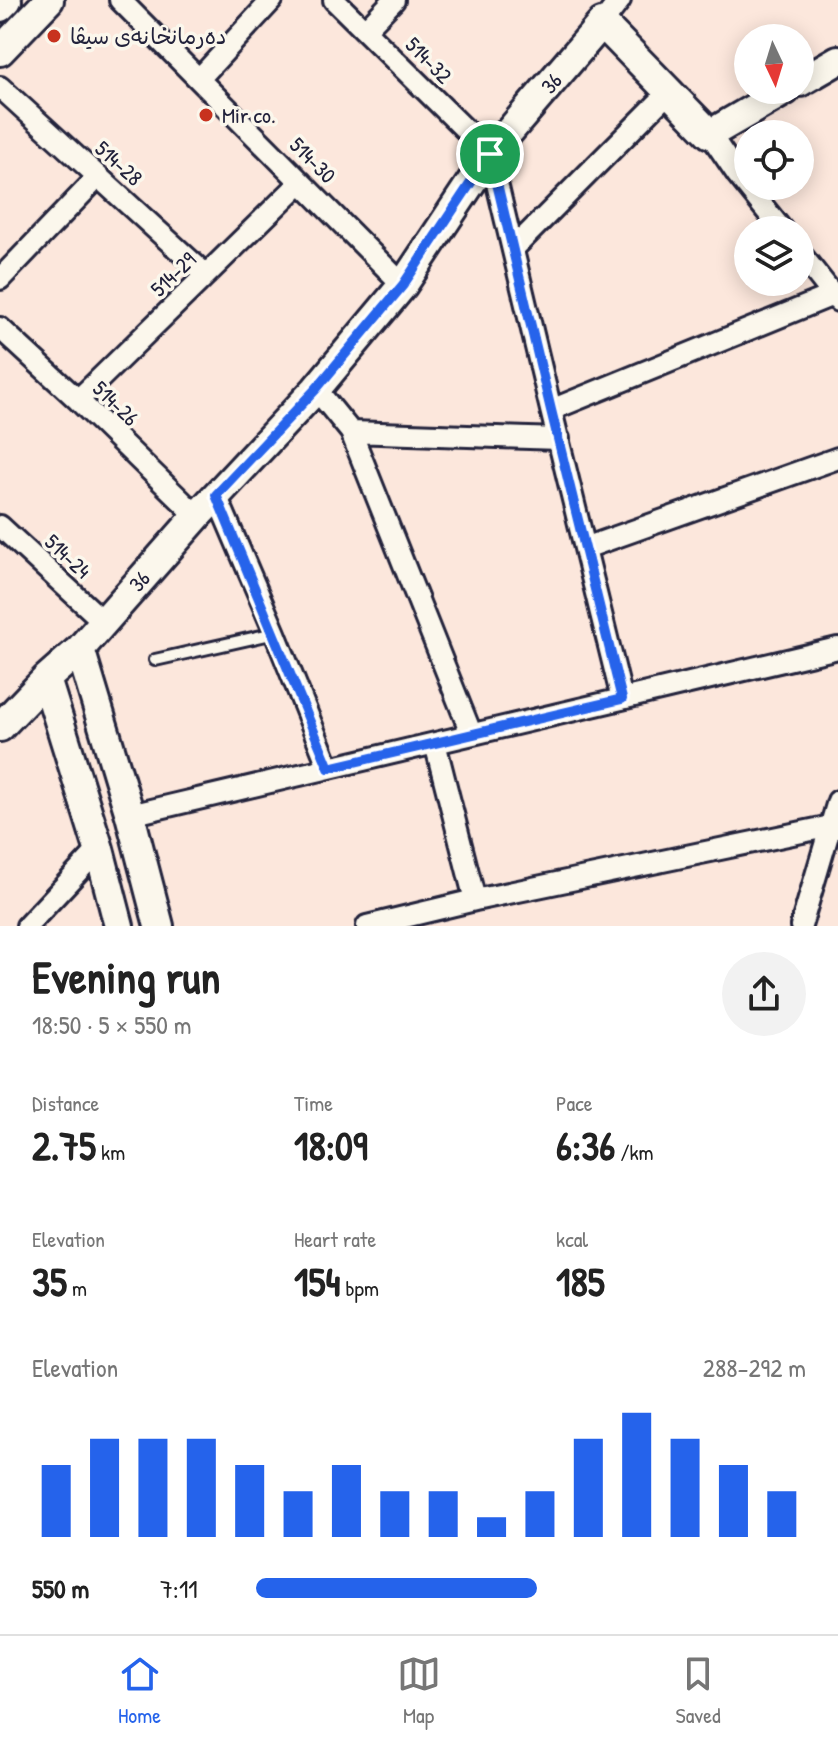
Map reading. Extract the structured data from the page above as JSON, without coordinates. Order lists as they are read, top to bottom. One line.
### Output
{"streets":{"street":["514-32","36","514-30","514-28","514-29","514-26","514-24"]},"crossings":[["514-32","36"],["36","514-30"],["36","514-26"],["36","514-24"],["514-30","514-29"],["514-28","514-29"],["514-29","514-26"]],"places":["دەرمانخانەی سیڤا","Mir co."],"north":"bottom","page":{"heading":["Evening run","18:50 · 5 × 550 m"],"stats":[["Distance","2.75 km"],["Time","18:09"],["Pace","6:36 /km"],["Elevation","35 m"],["Heart rate","154 bpm"],["kcal","185"]],"chart":["Elevation","288–292 m"],"list":[{"name":"550 m","note":"7:11"}],"tabs":["Home","Map","Saved"]}}
